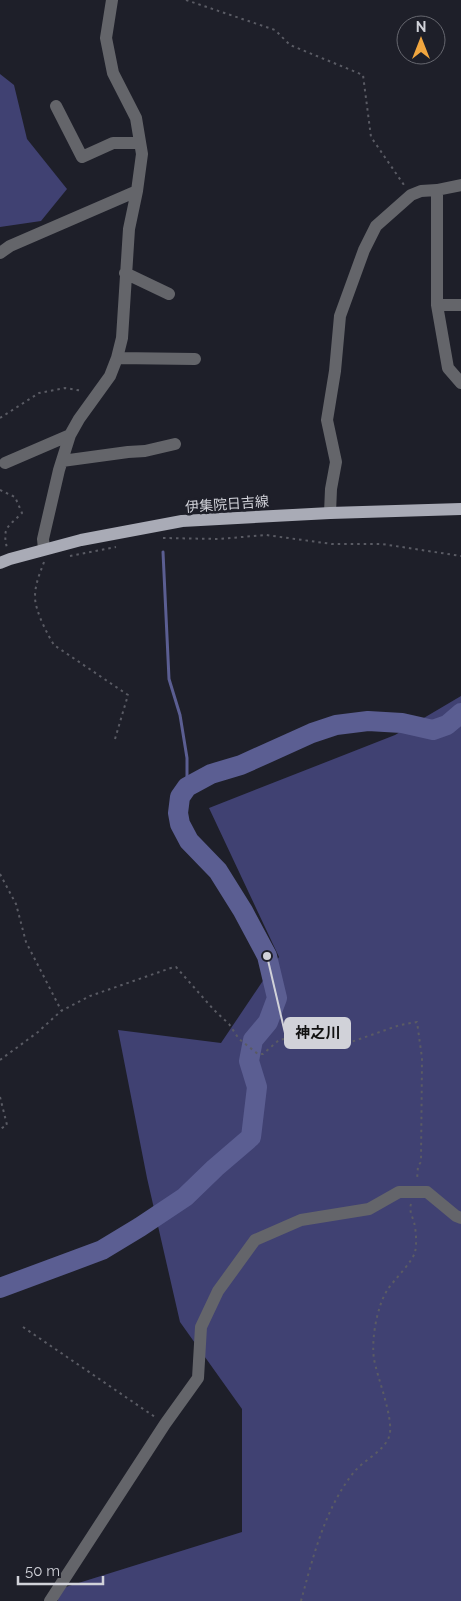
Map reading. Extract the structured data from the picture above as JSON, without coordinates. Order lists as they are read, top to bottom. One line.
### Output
{"streets":{"main road":["伊集院日吉線"]},"places":["神之川"],"scale_bar":"50 m","north":"top"}
